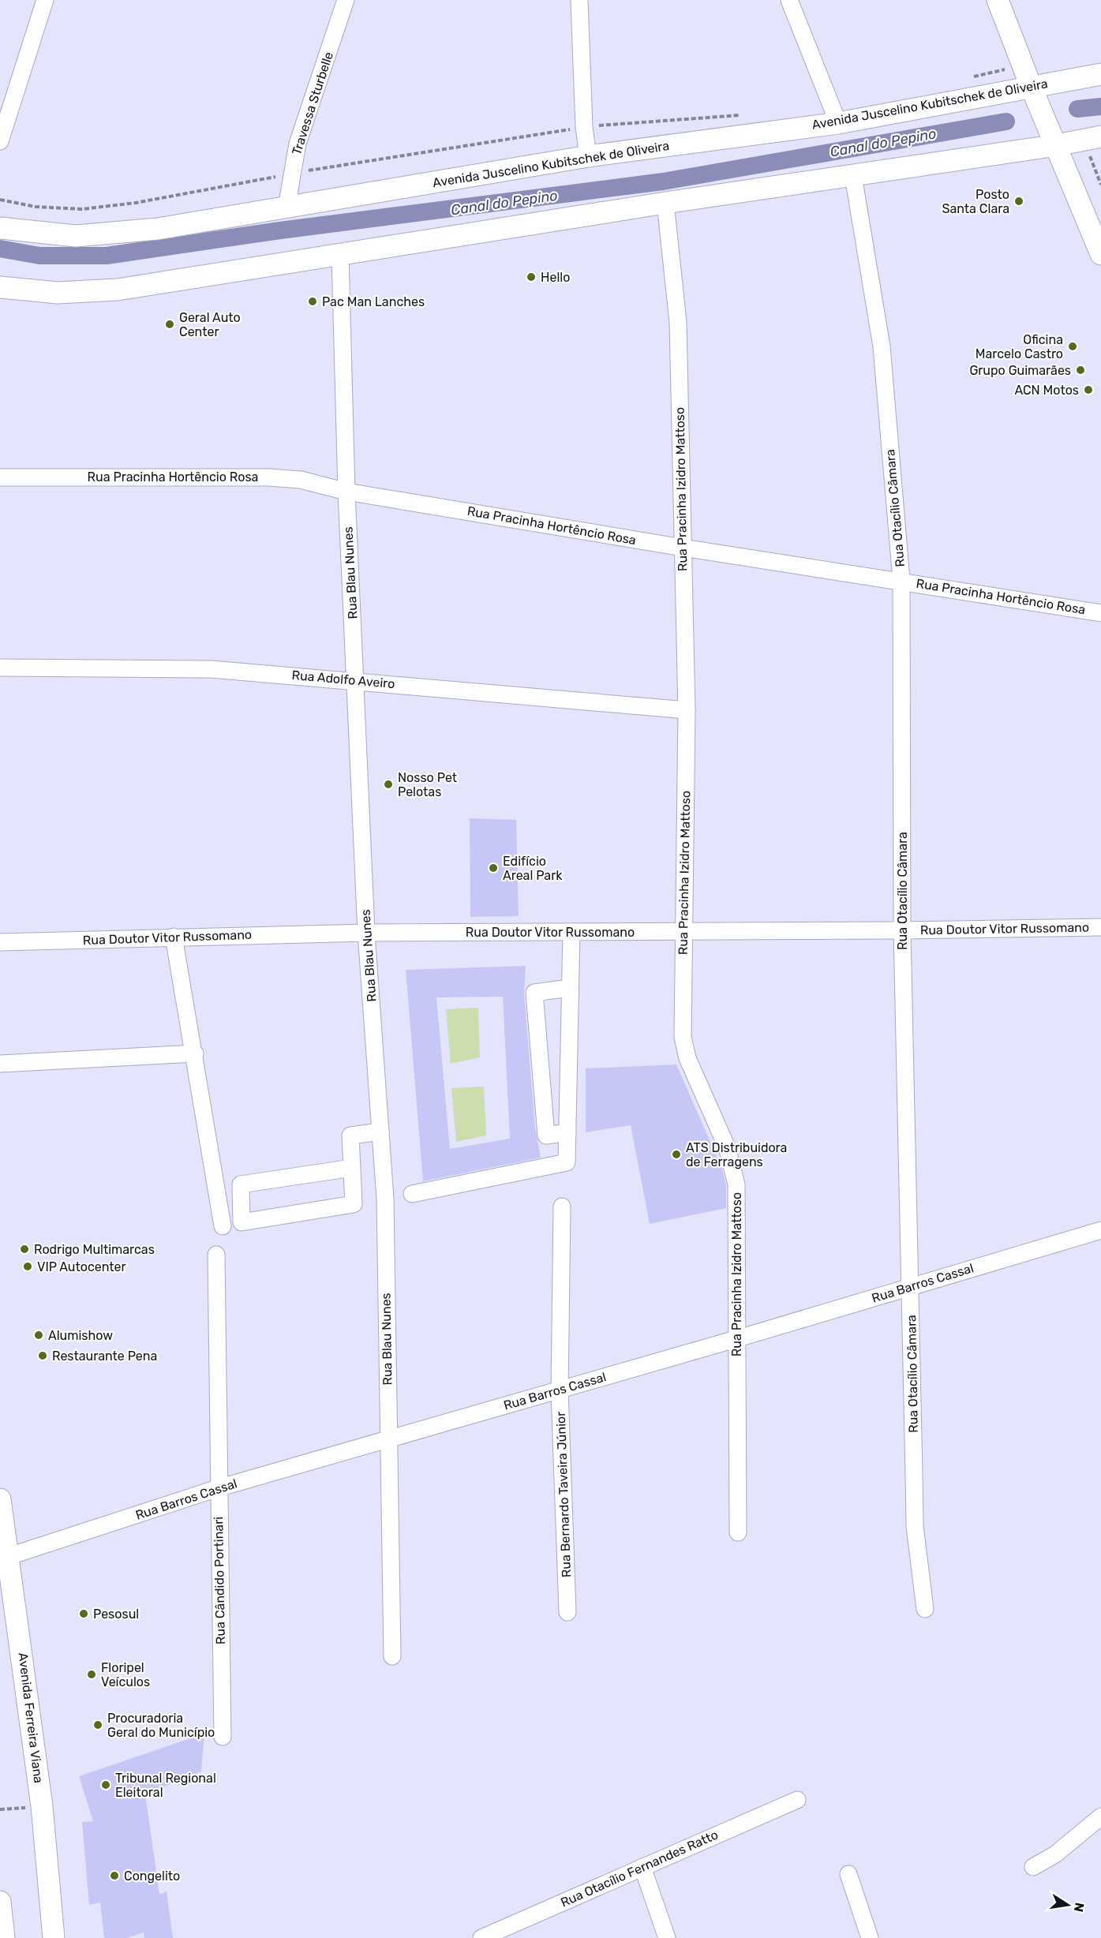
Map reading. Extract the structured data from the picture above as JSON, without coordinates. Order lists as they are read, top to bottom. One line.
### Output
{"streets":{"main road":["Avenida Juscelino Kubitschek de Oliveira","Avenida Ferreira Viana"],"street":["Travessa Sturbelle","Rua Pracinha Hortêncio Rosa","Rua Pracinha Izidro Mattoso","Rua Otacílio Câmara","Rua Blau Nunes","Rua Adolfo Aveiro","Rua Doutor Vitor Russomano","Rua Barros Cassal","Rua Bernardo Taveira Júnior","Rua Cândido Portinari","Rua Otacílio Fernandes Ratto"]},"crossings":[["Travessa Sturbelle","Avenida Juscelino Kubitschek de Oliveira"],["Rua Pracinha Hortêncio Rosa","Rua Pracinha Izidro Mattoso"],["Rua Pracinha Hortêncio Rosa","Rua Otacílio Câmara"],["Rua Pracinha Hortêncio Rosa","Rua Blau Nunes"],["Rua Pracinha Izidro Mattoso","Rua Adolfo Aveiro"],["Rua Pracinha Izidro Mattoso","Rua Doutor Vitor Russomano"],["Rua Pracinha Izidro Mattoso","Rua Barros Cassal"],["Rua Otacílio Câmara","Rua Doutor Vitor Russomano"],["Rua Otacílio Câmara","Rua Barros Cassal"],["Rua Blau Nunes","Rua Adolfo Aveiro"],["Rua Blau Nunes","Rua Doutor Vitor Russomano"],["Rua Blau Nunes","Rua Barros Cassal"],["Rua Barros Cassal","Rua Bernardo Taveira Júnior"],["Rua Barros Cassal","Rua Cândido Portinari"],["Rua Barros Cassal","Avenida Ferreira Viana"]],"water":["Canal do Pepino"],"places":["Posto Santa Clara","Hello","Pac Man Lanches","Geral Auto Center","Oficina Marcelo Castro","Grupo Guimarães","ACN Motos","Nosso Pet Pelotas","Edifício Areal Park","ATS Distribuidora de Ferragens","Rodrigo Multimarcas","VIP Autocenter","Alumishow","Restaurante Pena","Pesosul","Floripel Veículos","Procuradoria Geral do Município","Tribunal Regional Eleitoral","Congelito"],"north":"right"}
